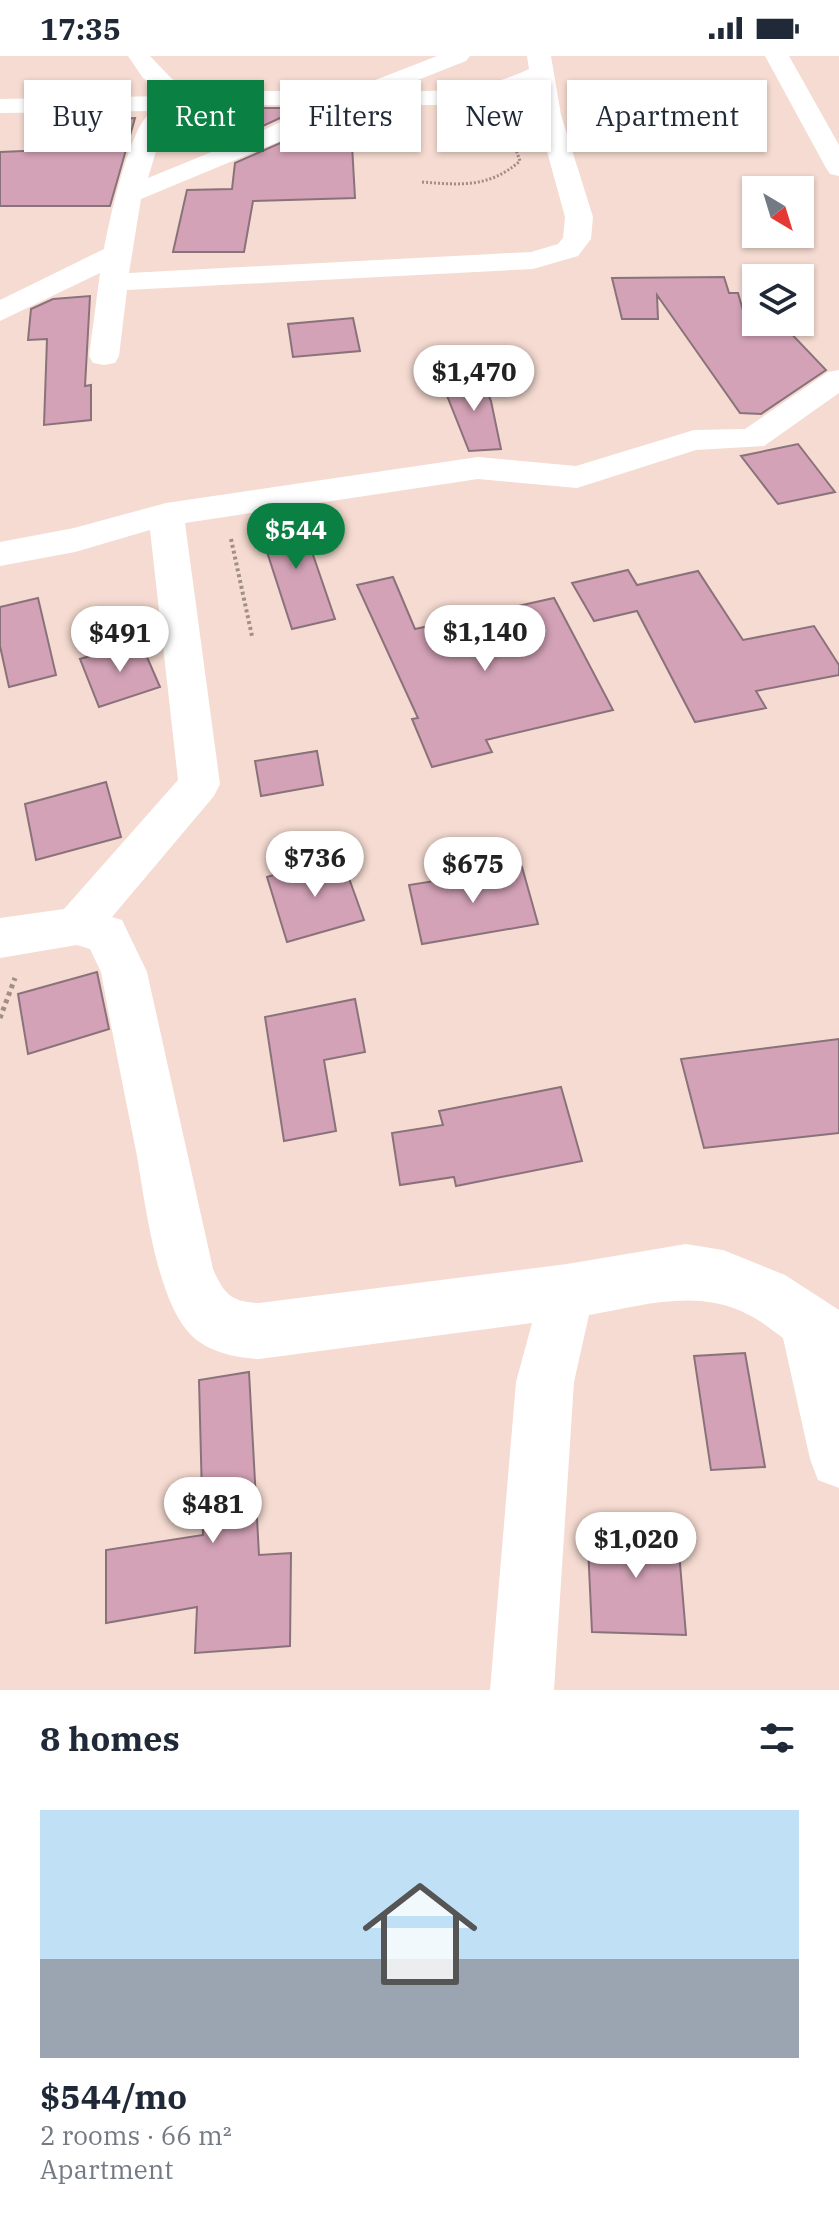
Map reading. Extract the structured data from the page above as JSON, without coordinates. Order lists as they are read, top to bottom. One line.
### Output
{"north":"bottom right","page":{"status":"17:35","chip":["Buy","Rent","Filters","New","Apartment"],"price":["$1,470","$544","$1,140","$491","$736","$675","$481","$1,020"],"heading":"8 homes","list":[{"name":"$544/mo","note":"2 rooms · 66 m² · Apartment"}]}}
